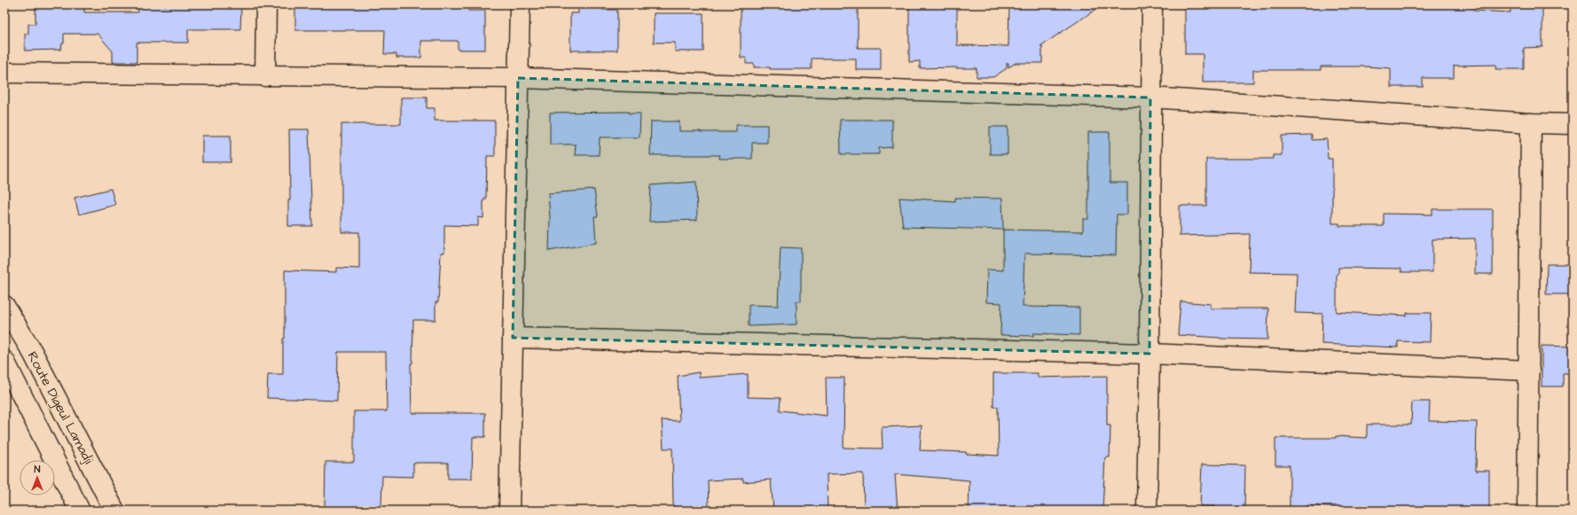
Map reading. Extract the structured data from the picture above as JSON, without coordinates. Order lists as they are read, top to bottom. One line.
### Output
{"streets":{"street":["Route Digeul Lamadji"]},"north":"top"}
